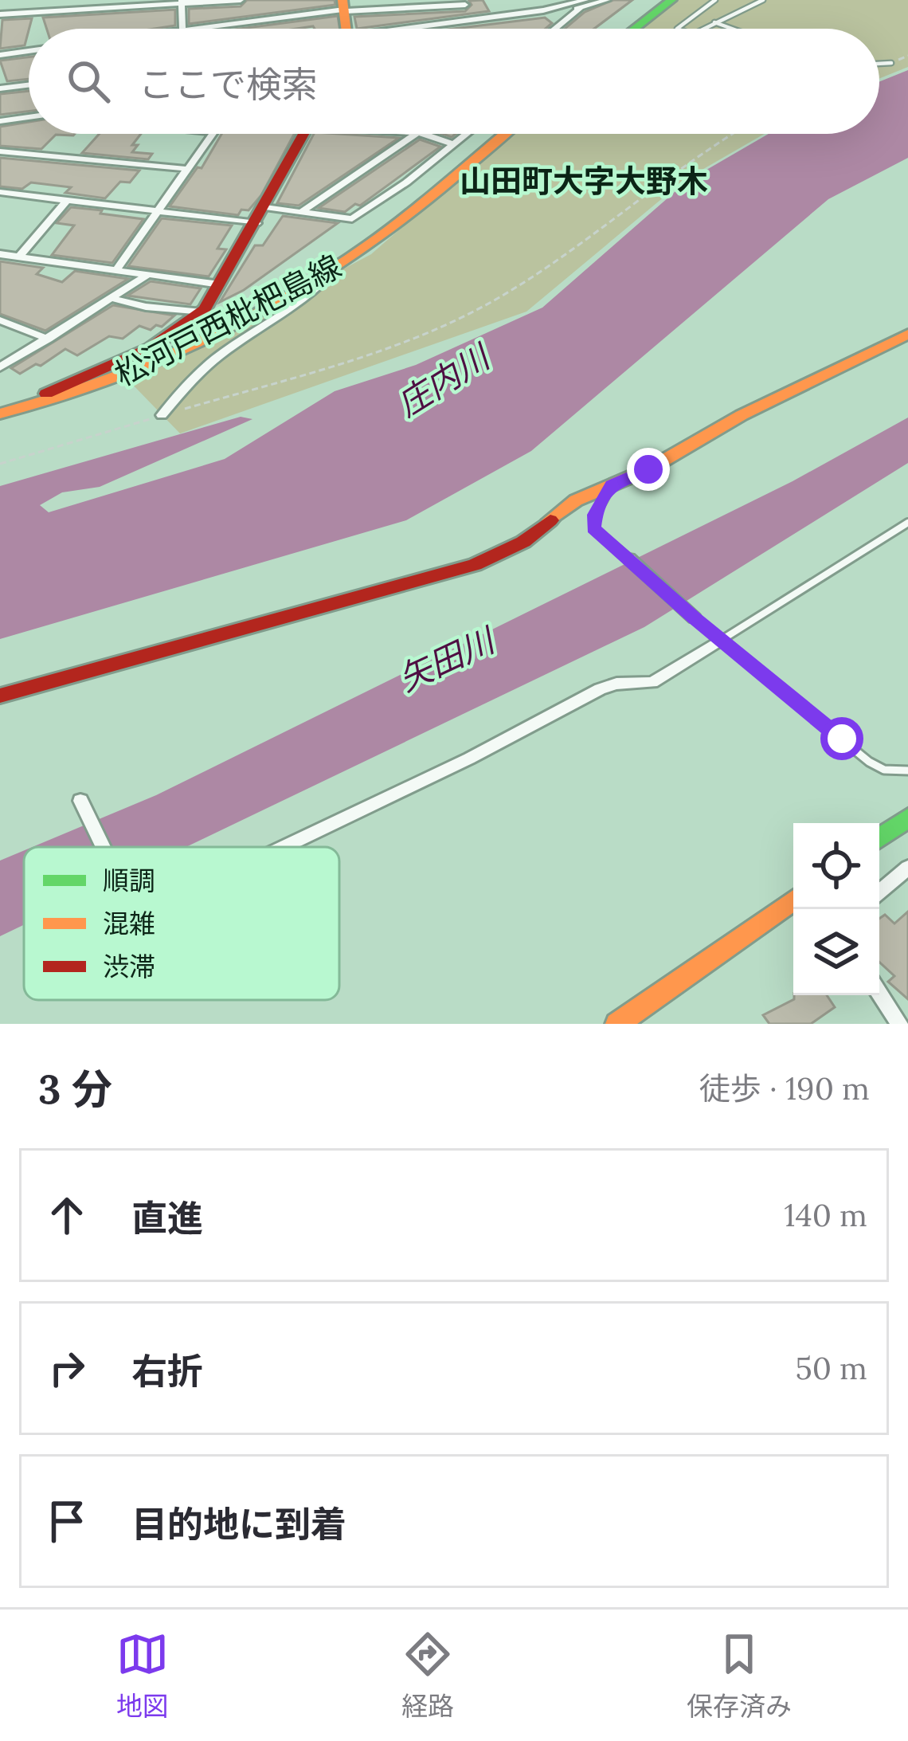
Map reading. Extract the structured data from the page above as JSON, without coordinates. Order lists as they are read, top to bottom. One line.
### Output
{"streets":{"street":["松河戸西枇杷島線"]},"districts":["山田町大字大野木"],"water":["庄内川","矢田川"],"legend":["順調","混雑","渋滞"],"page":{"search":"ここで検索","heading":["3 分","徒歩 · 190 m"],"list":[["直進","140 m"],["右折","50 m"],"目的地に到着"],"nav":["地図","経路","保存済み"]}}
